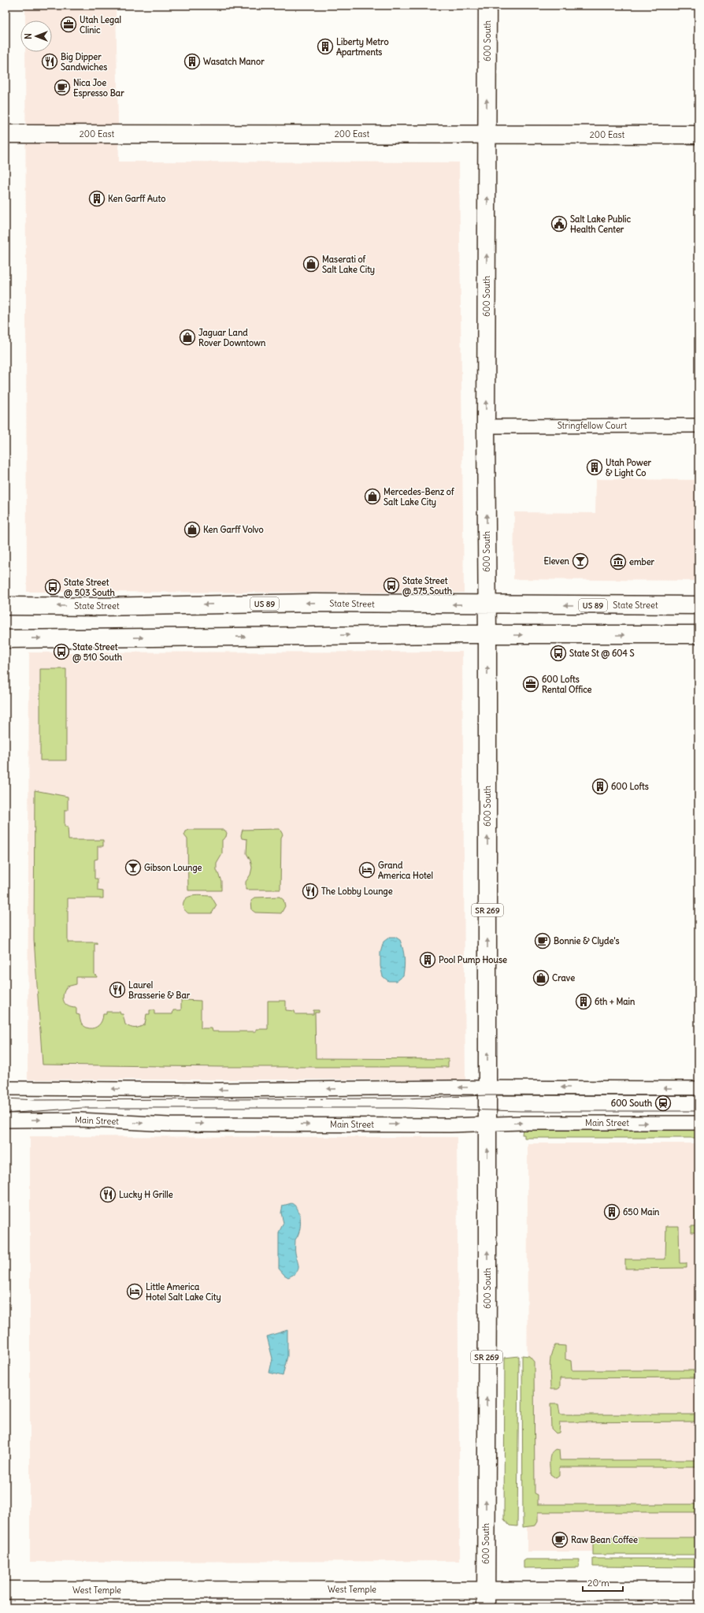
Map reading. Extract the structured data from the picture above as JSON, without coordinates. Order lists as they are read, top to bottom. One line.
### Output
{"streets":{"main road":["600 South","200 East","US 89","State Street","SR 269","West Temple"],"street":["Stringfellow Court","Main Street"]},"crossings":[["600 South","200 East"],["600 South","Stringfellow Court"],["600 South","State Street"],["600 South","Main Street"],["600 South","West Temple"]],"one_way":["600 South"],"places":{"office":["Utah Legal Clinic","600 Lofts Rental Office"],"building":["Liberty Metro Apartments","Wasatch Manor","Ken Garff Auto","Utah Power & Light Co","600 Lofts","Pool Pump House","6th + Main","650 Main"],"restaurant":["Big Dipper Sandwiches","The Lobby Lounge","Laurel Brasserie & Bar","Lucky H Grille"],"cafe":["Nica Joe Espresso Bar","Bonnie & Clyde's","Raw Bean Coffee"],"public building":["Salt Lake Public Health Center"],"shop":["Maserati of Salt Lake City","Jaguar Land Rover Downtown","Mercedes-Benz of Salt Lake City","Ken Garff Volvo","Crave"],"bar":["Eleven","Gibson Lounge"],"museum":["ember"],"bus stop":["State Street @ 575 South","State Street @ 503 South","State Street @ 510 South","State St @ 604 S"],"hotel":["Grand America Hotel","Little America Hotel Salt Lake City"],"station":["600 South"]},"scale_bar":"20 m","north":"left"}
